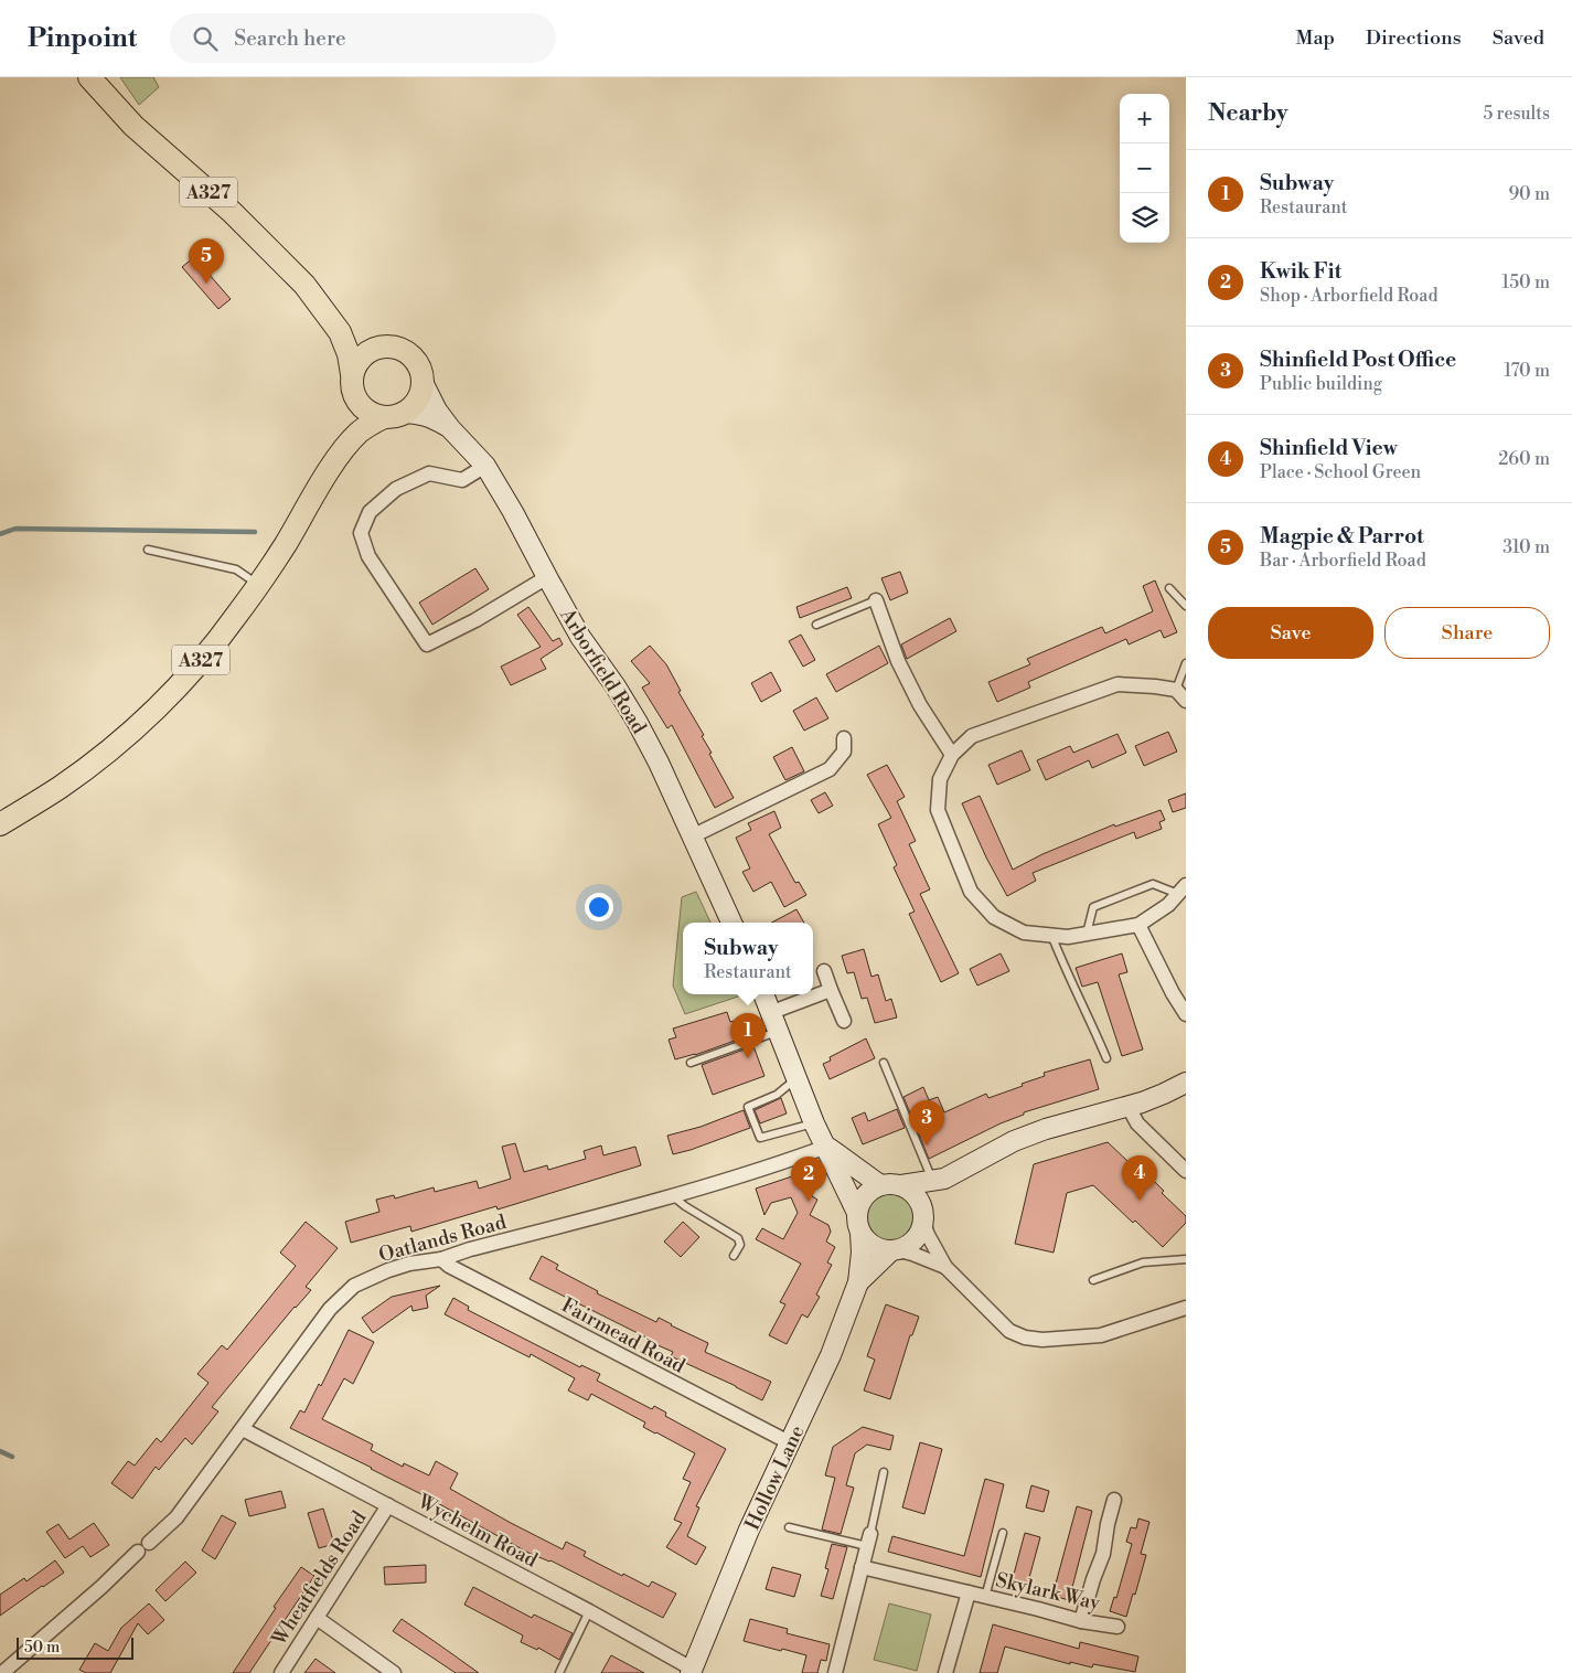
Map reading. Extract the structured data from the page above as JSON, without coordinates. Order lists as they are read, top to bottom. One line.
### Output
{"streets":{"main road":["A327","Arborfield Road","Hollow Lane"],"street":["Oatlands Road","Fairmead Road","Wychelm Road","Wheatfields Road","Skylark Way"]},"crossings":[["A327","Arborfield Road"],["Oatlands Road","Fairmead Road"],["Oatlands Road","Wychelm Road"],["Fairmead Road","Hollow Lane"],["Hollow Lane","Wychelm Road"],["Wychelm Road","Wheatfields Road"]],"scale_bar":"50 m","page":{"header":"Pinpoint","search":"Search here","nav":["Map","Directions","Saved"],"heading":["Nearby","5 results"],"map_buttons":["+","−"],"list":[{"mark":"1","name":"Subway","note":"Restaurant","value":"90 m"},{"mark":"2","name":"Kwik Fit","note":"Shop · Arborfield Road","value":"150 m"},{"mark":"3","name":"Shinfield Post Office","note":"Public building","value":"170 m"},{"mark":"4","name":"Shinfield View","note":"Place · School Green","value":"260 m"},{"mark":"5","name":"Magpie & Parrot","note":"Bar · Arborfield Road","value":"310 m"}],"pins":["5","1","3","4","2"],"buttons":["Save","Share"],"popup":["Subway","Restaurant"],"scale":"50 m"}}
